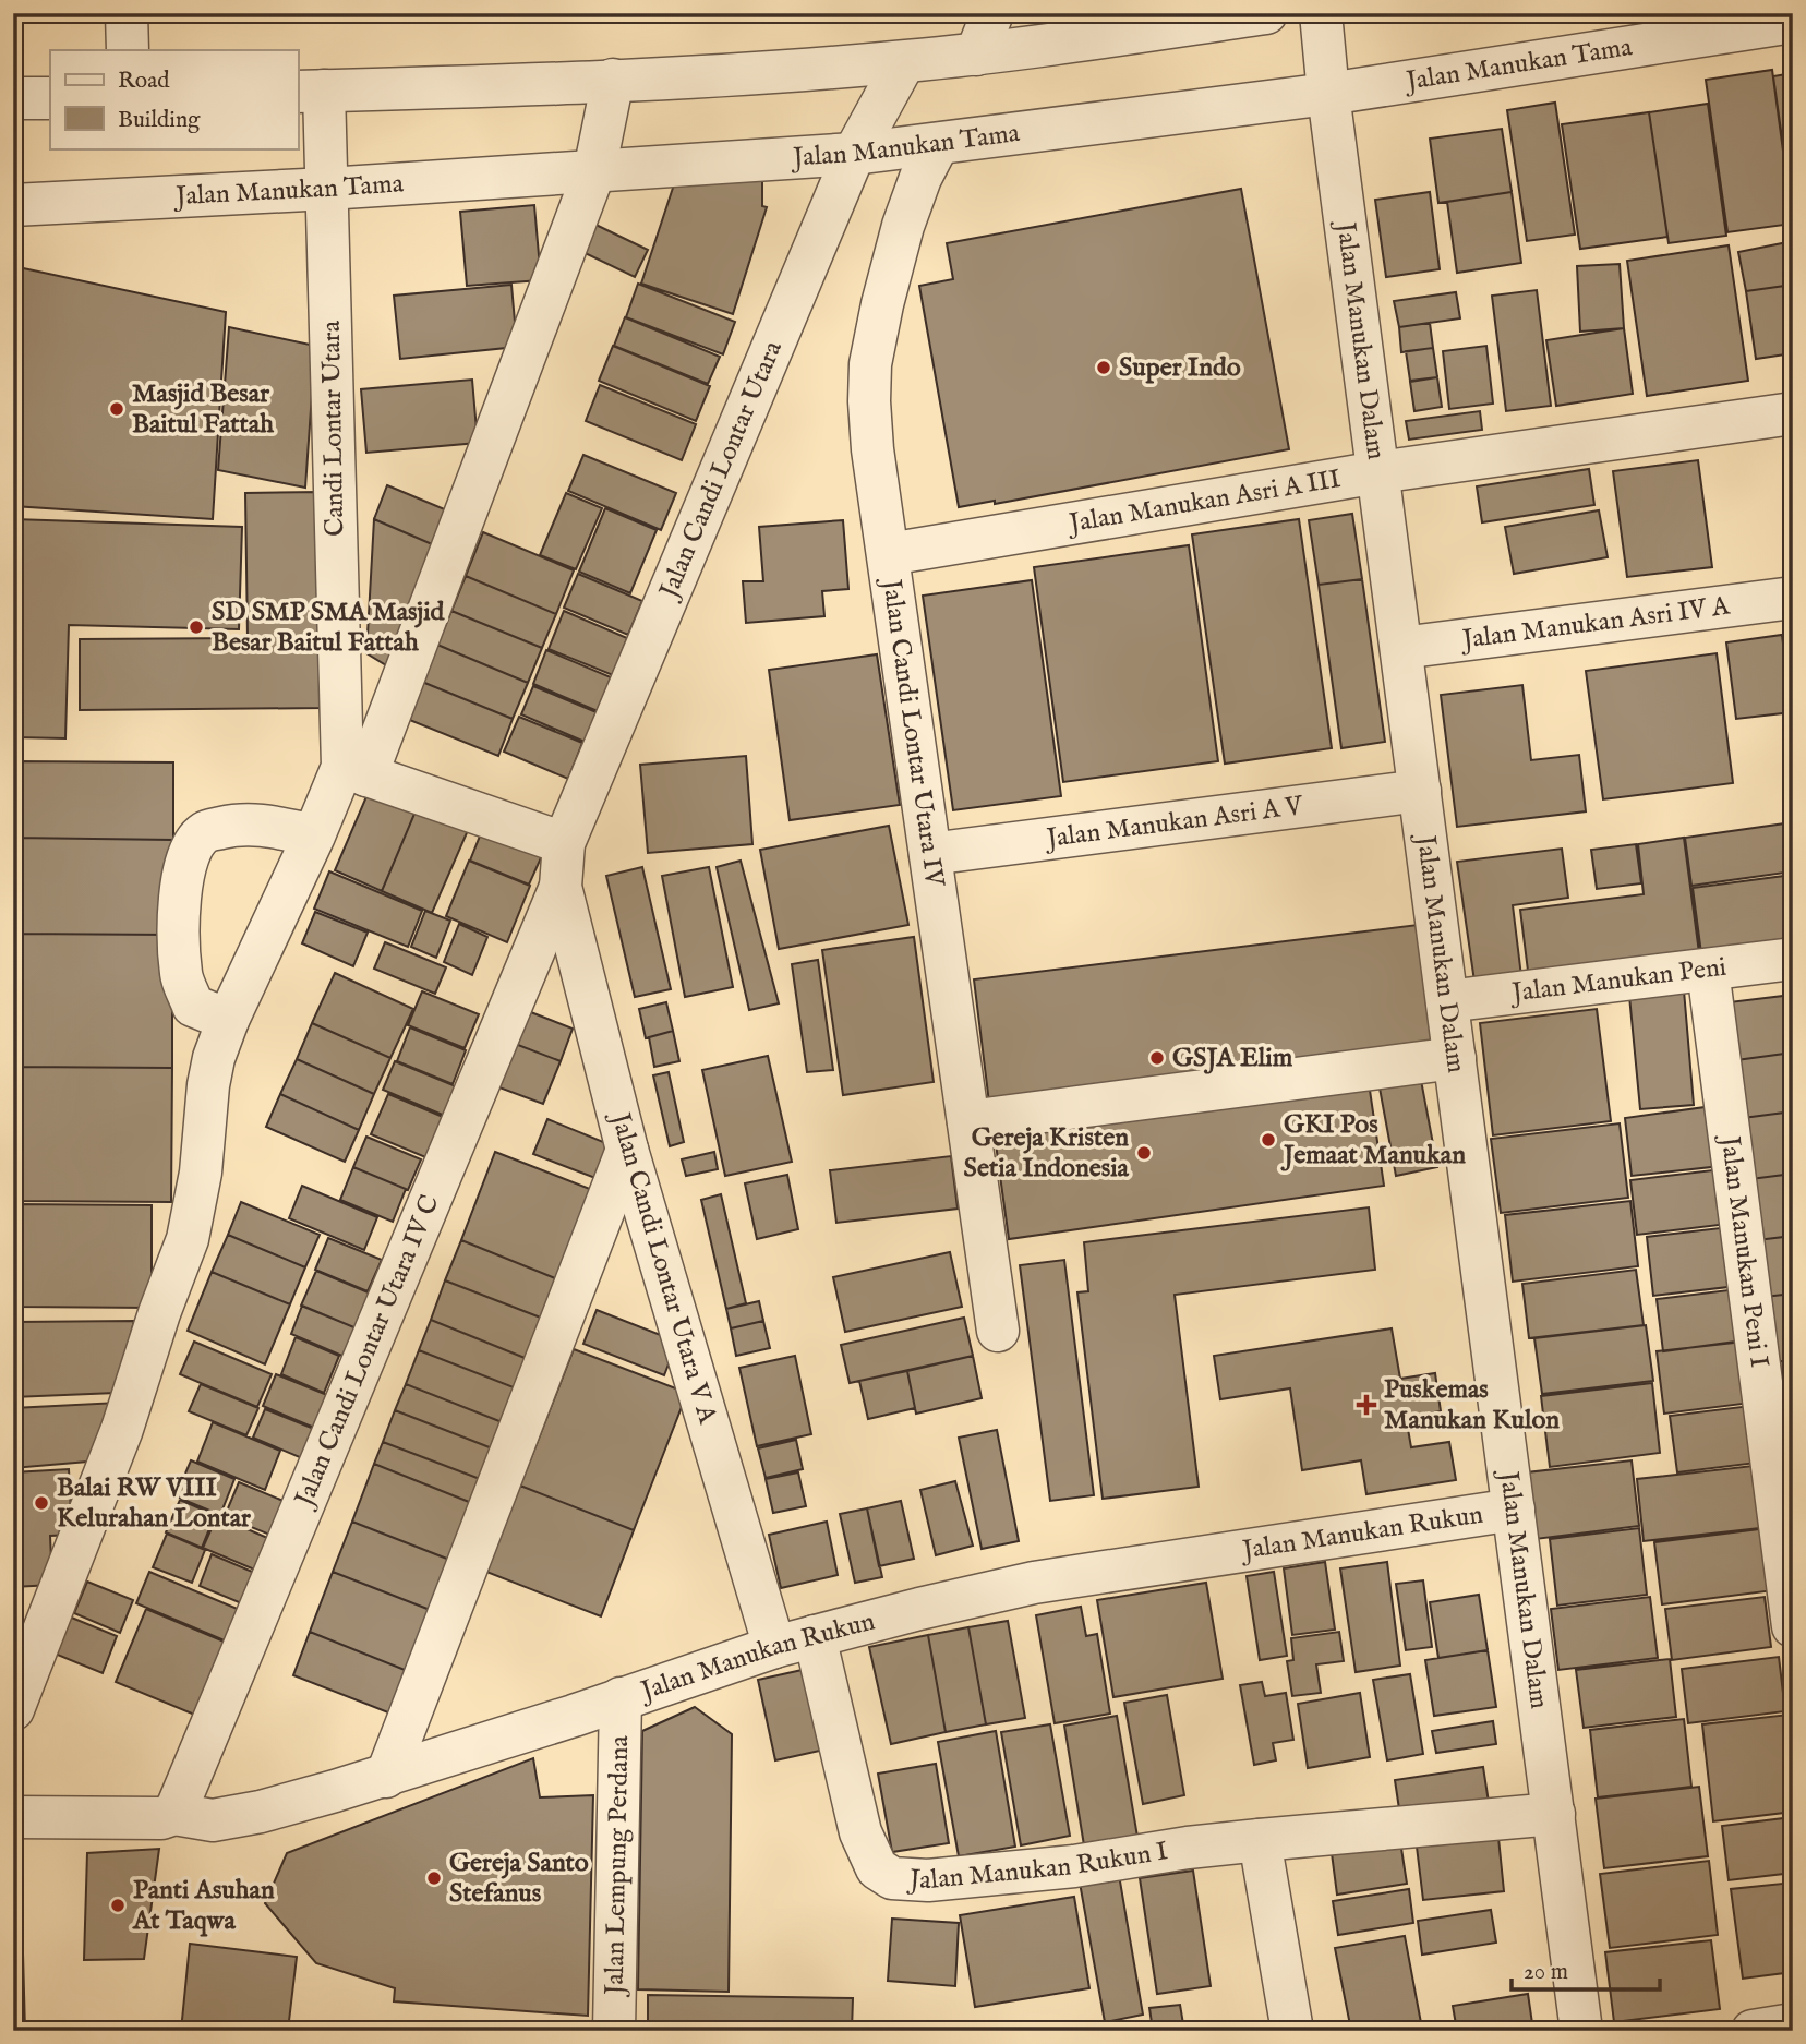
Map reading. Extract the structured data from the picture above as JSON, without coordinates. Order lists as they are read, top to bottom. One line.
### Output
{"streets":{"street":["Jalan Manukan Tama","Jalan Manukan Dalam","Candi Lontar Utara","Jalan Candi Lontar Utara","Jalan Manukan Asri A III","Jalan Manukan Asri IV A","Jalan Candi Lontar Utara IV","Jalan Manukan Asri A V","Jalan Manukan Peni","Jalan Manukan Peni I","Jalan Candi Lontar Utara V A","Jalan Candi Lontar Utara IV C","Jalan Manukan Rukun","Jalan Lempung Perdana","Jalan Manukan Rukun I"]},"crossings":[["Jalan Manukan Tama","Jalan Manukan Dalam"],["Jalan Manukan Tama","Candi Lontar Utara"],["Jalan Manukan Tama","Jalan Candi Lontar Utara"],["Jalan Manukan Tama","Jalan Candi Lontar Utara IV"],["Jalan Manukan Dalam","Jalan Manukan Asri A III"],["Jalan Manukan Dalam","Jalan Manukan Asri IV A"],["Jalan Manukan Dalam","Jalan Manukan Asri A V"],["Jalan Manukan Dalam","Jalan Manukan Peni"],["Jalan Manukan Dalam","Jalan Manukan Rukun"],["Jalan Manukan Dalam","Jalan Manukan Rukun I"],["Jalan Candi Lontar Utara","Jalan Candi Lontar Utara V A"],["Jalan Candi Lontar Utara","Jalan Candi Lontar Utara IV C"],["Jalan Manukan Asri A III","Jalan Candi Lontar Utara IV"],["Jalan Candi Lontar Utara IV","Jalan Manukan Asri A V"],["Jalan Manukan Peni","Jalan Manukan Peni I"],["Jalan Candi Lontar Utara V A","Jalan Candi Lontar Utara IV C"],["Jalan Candi Lontar Utara V A","Jalan Manukan Rukun"],["Jalan Candi Lontar Utara IV C","Jalan Manukan Rukun"],["Jalan Manukan Rukun","Jalan Lempung Perdana"],["Jalan Manukan Rukun","Jalan Manukan Rukun I"]],"places":{"other":["Super Indo","Masjid Besar Baitul Fattah","SD SMP SMA Masjid Besar Baitul Fattah","GSJA Elim","GKI Pos Jemaat Manukan","Gereja Kristen Setia Indonesia","Balai RW VIII Kelurahan Lontar","Gereja Santo Stefanus","Panti Asuhan At Taqwa"],"health":["Puskemas Manukan Kulon"]},"legend":["Road","Building"],"scale_bar":"20 m"}
